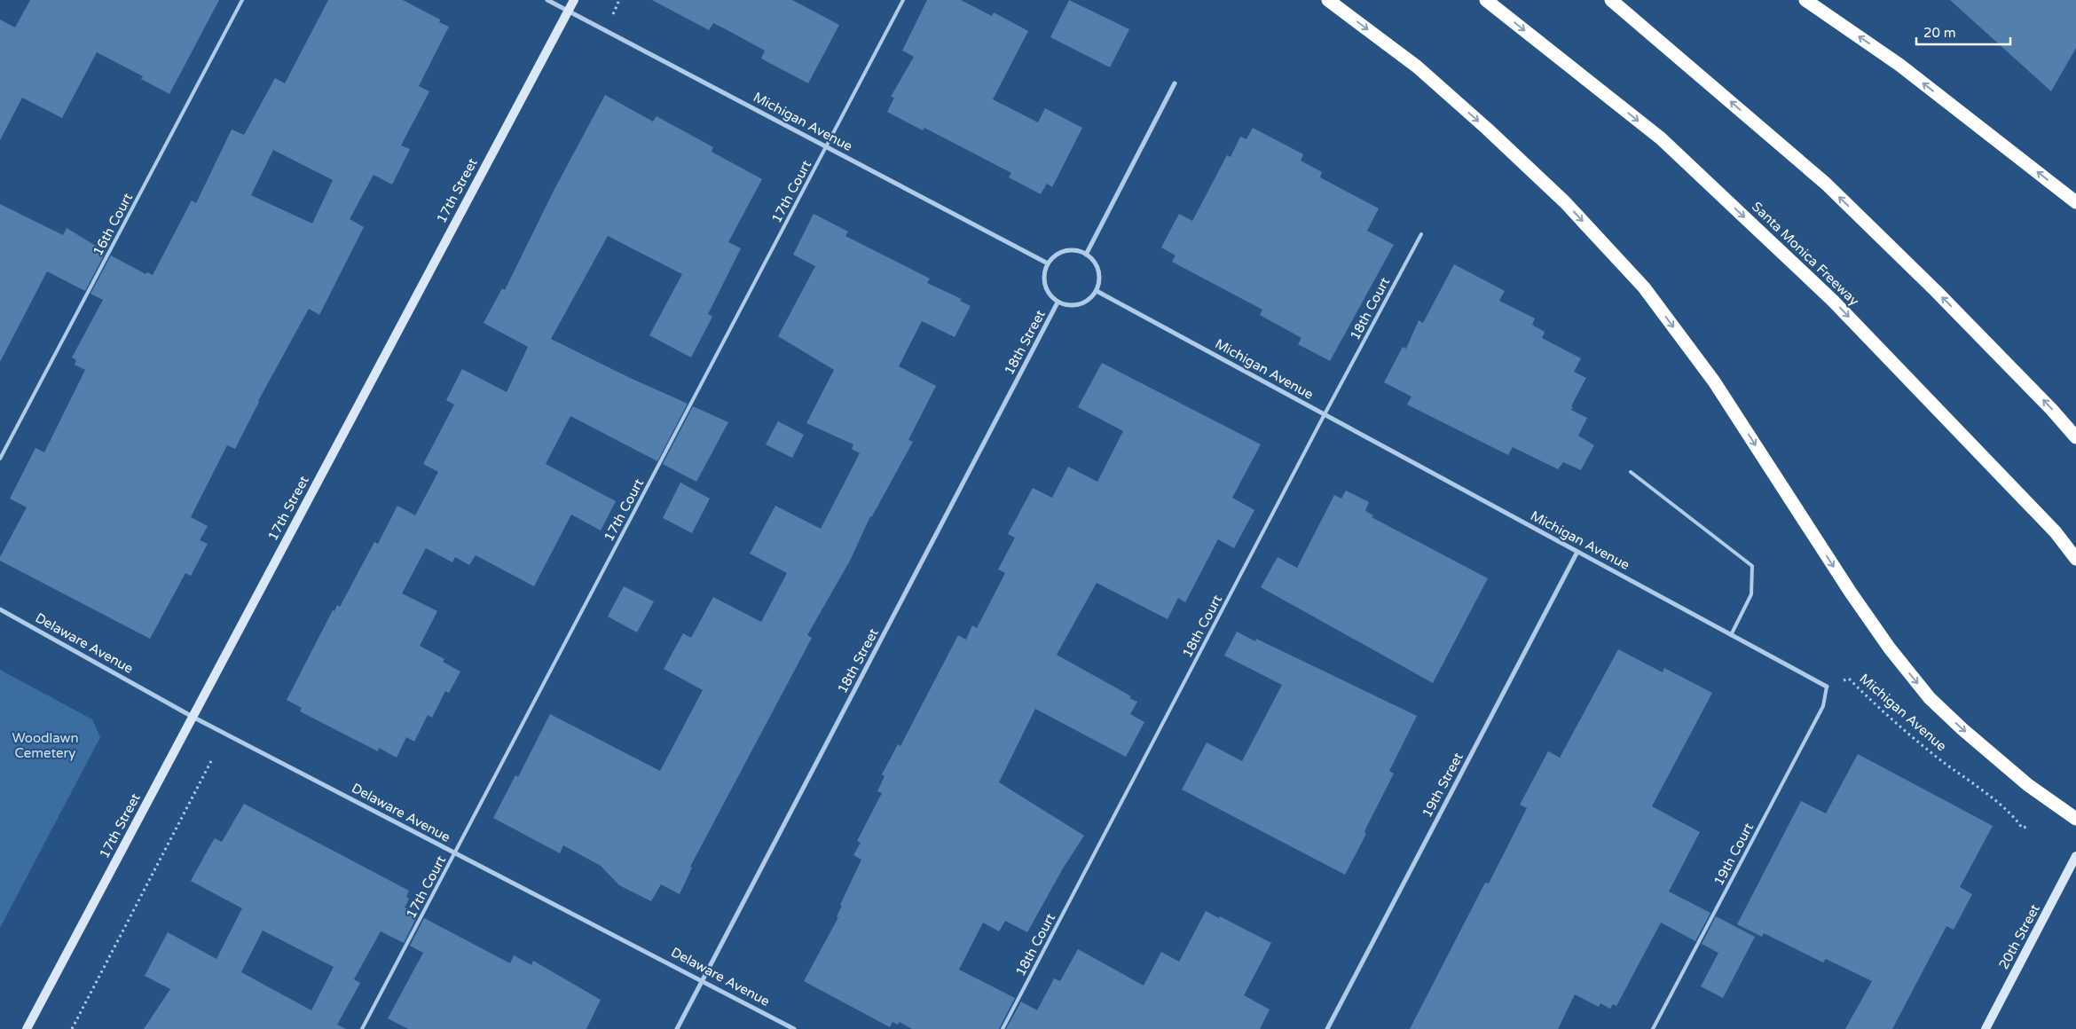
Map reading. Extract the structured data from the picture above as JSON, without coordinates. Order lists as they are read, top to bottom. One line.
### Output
{"streets":{"highway":["Santa Monica Freeway"],"street":["Michigan Avenue","17th Street","18th Street","Delaware Avenue","19th Street","20th Street"],"lane":["17th Court","16th Court","18th Court","19th Court"]},"crossings":[["Michigan Avenue","17th Street"],["Michigan Avenue","17th Court"],["Michigan Avenue","18th Court"],["Michigan Avenue","18th Street"],["Michigan Avenue","19th Street"],["Michigan Avenue","19th Court"],["17th Street","Delaware Avenue"],["17th Court","Delaware Avenue"],["18th Street","Delaware Avenue"]],"parks":["Woodlawn Cemetery"],"scale_bar":"20 m"}
